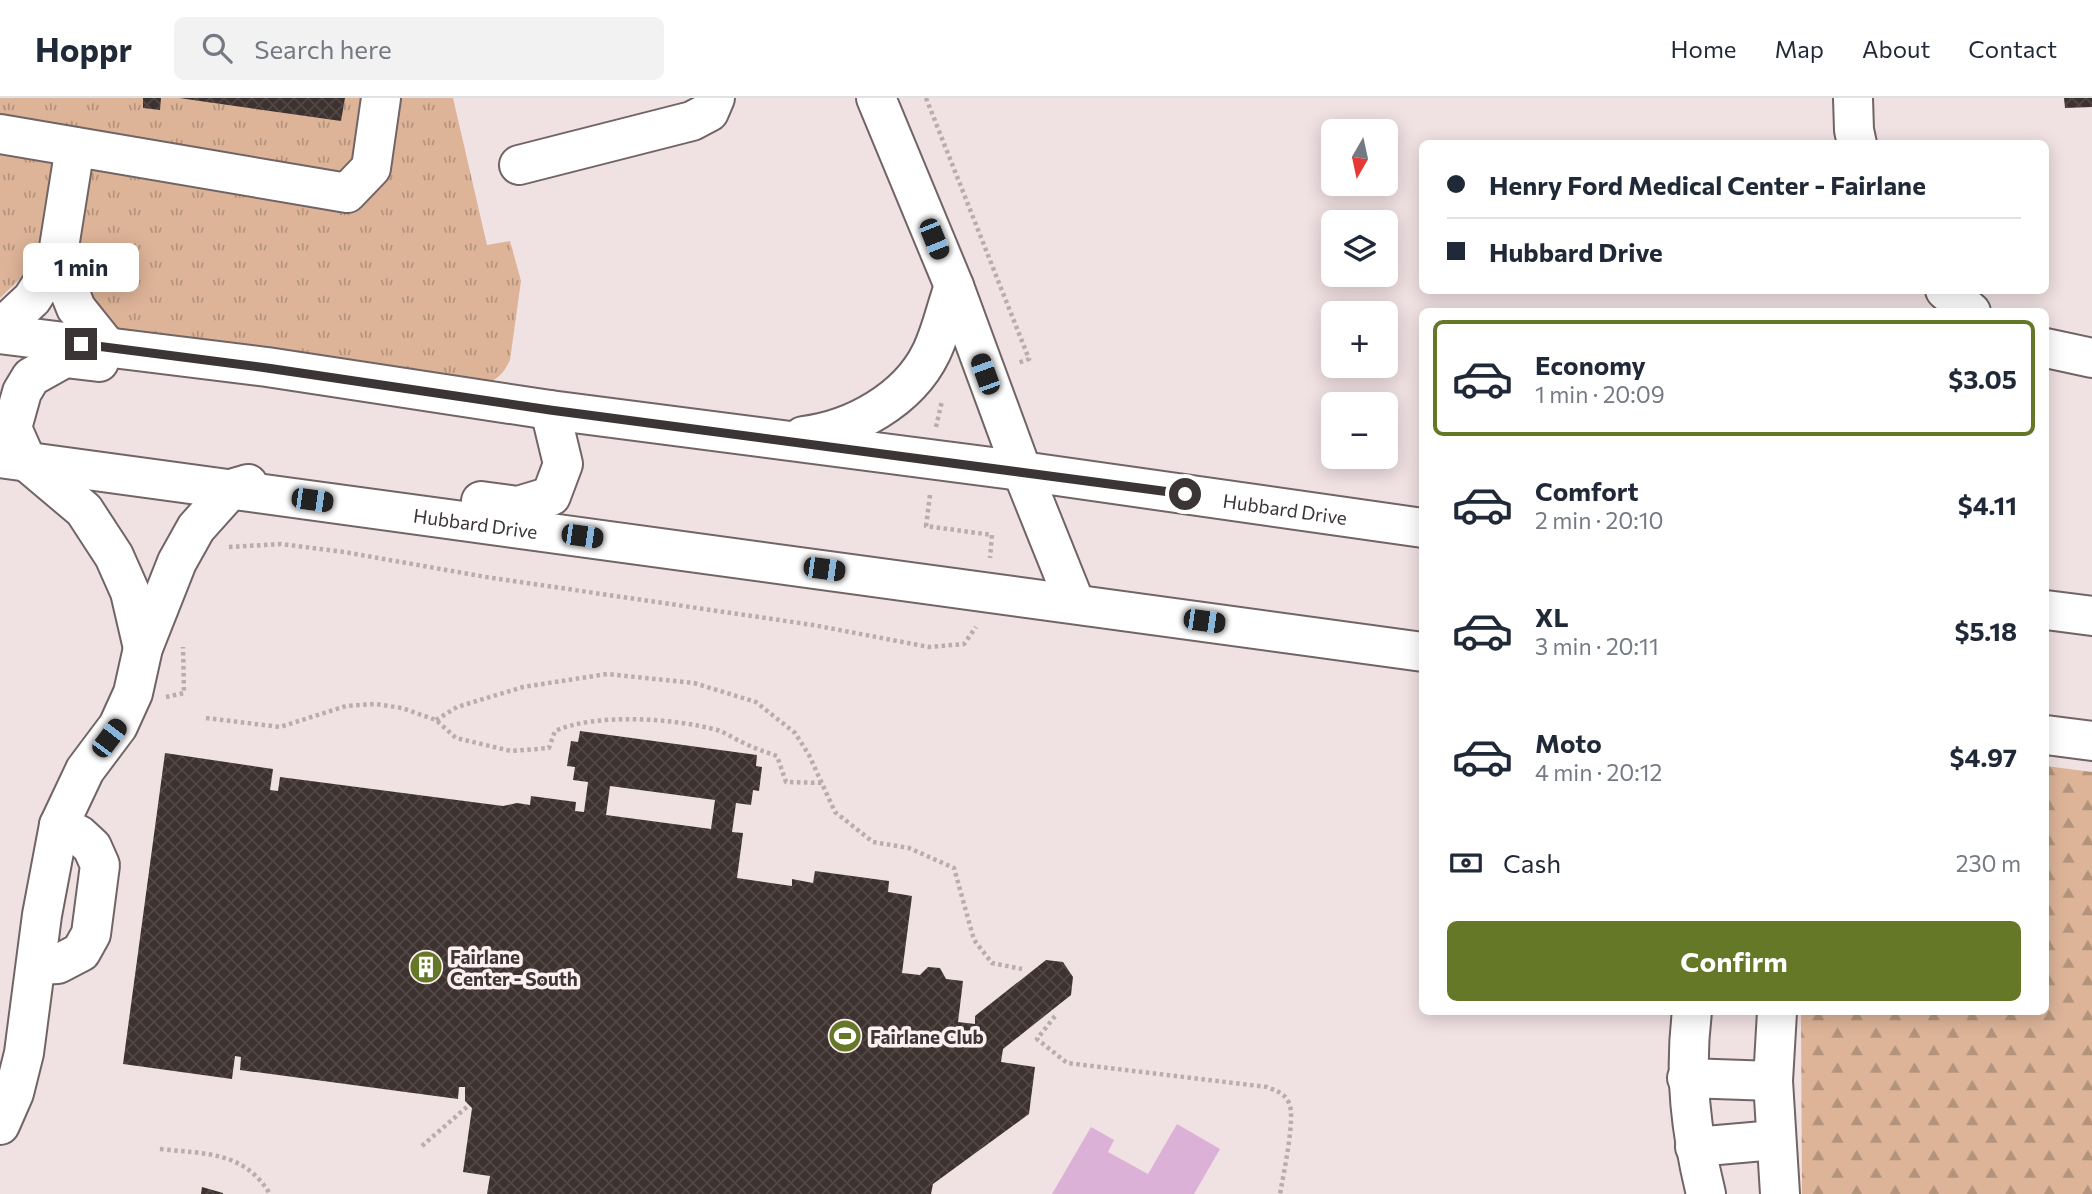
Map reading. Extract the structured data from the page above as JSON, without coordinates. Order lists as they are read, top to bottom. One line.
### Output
{"streets":{"street":["Hubbard Drive"]},"places":{"building":["Fairlane Center - South"],"sports":["Fairlane Club"]},"north":"bottom","page":{"header":"Hoppr","search":"Search here","nav":["Home","Map","About","Contact"],"map_buttons":["+","−"],"banner":["Henry Ford Medical Center - Fairlane","Hubbard Drive"],"bubble":"1 min","list":[{"name":"Economy","note":"1 min · 20:09","value":"$3.05"},{"name":"Comfort","note":"2 min · 20:10","value":"$4.11"},{"name":"XL","note":"3 min · 20:11","value":"$5.18"},{"name":"Moto","note":"4 min · 20:12","value":"$4.97"}],"pay":["Cash","230 m"],"buttons":"Confirm"}}
